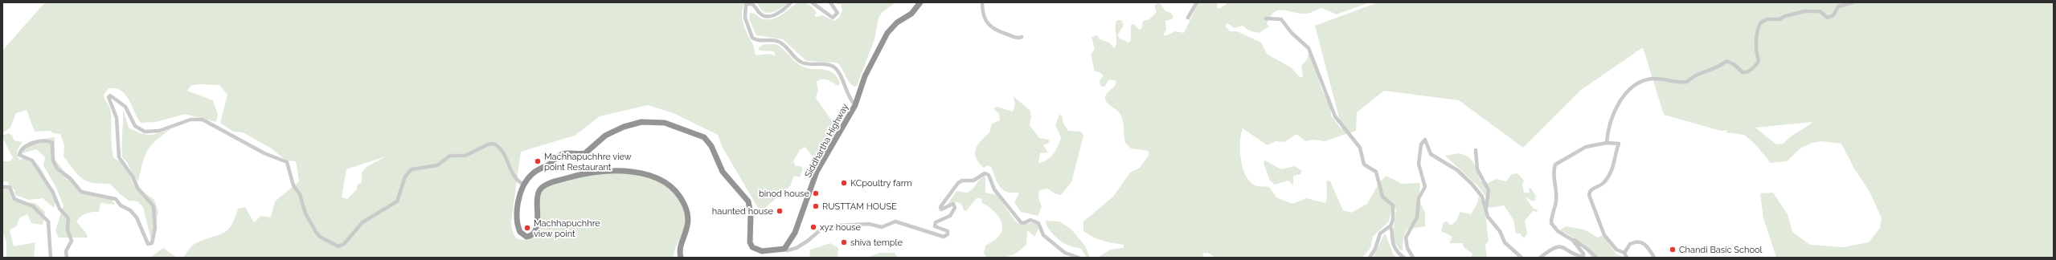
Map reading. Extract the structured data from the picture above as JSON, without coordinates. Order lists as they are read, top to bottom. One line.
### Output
{"streets":{"highway":["Siddhartha Highway"]},"places":["Machhapuchhre view point Restaurant","KCpoultry farm","binod house","RUSTTAM HOUSE","haunted house","xyz house","Machhapuchhre view point","shiva temple","Chandi Basic School"]}
